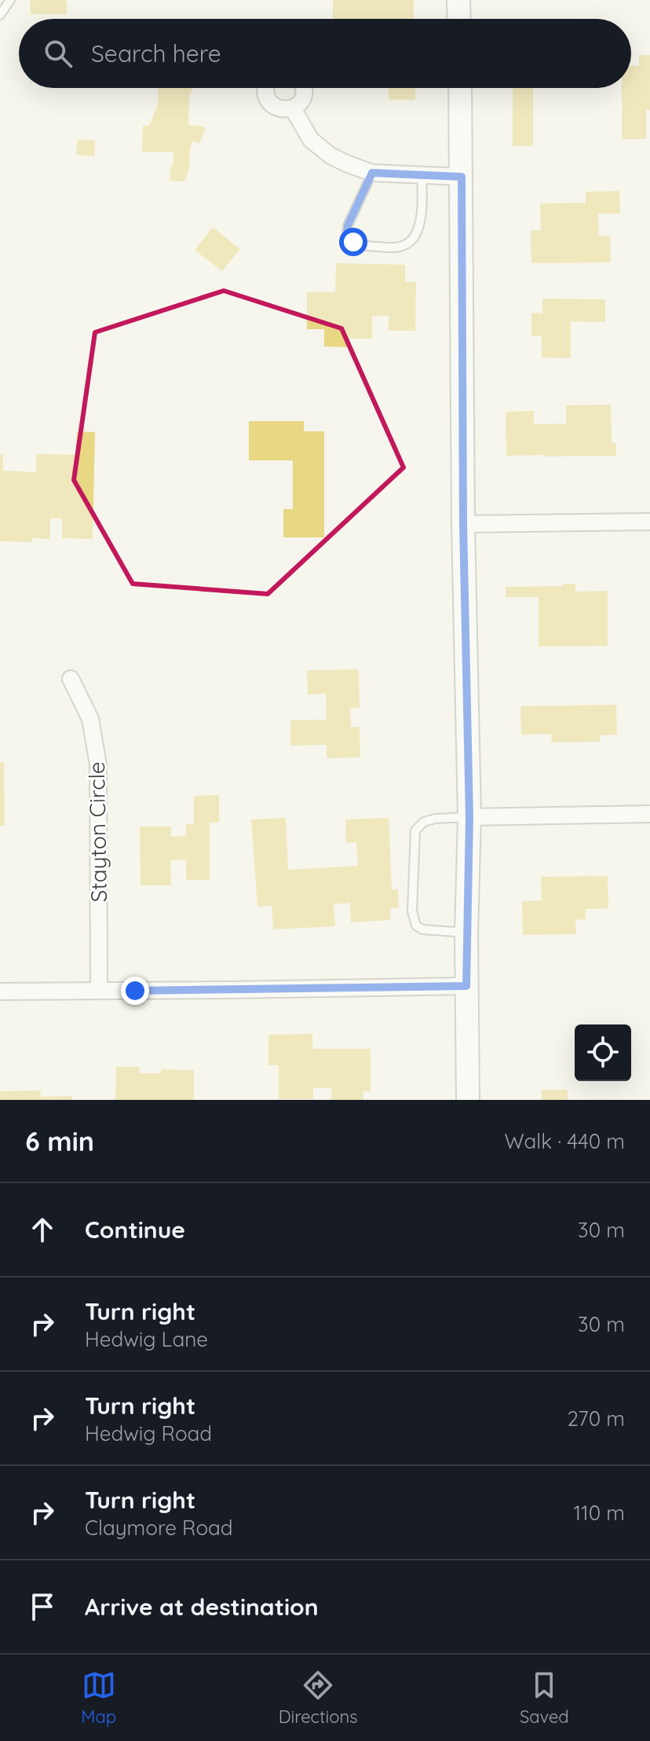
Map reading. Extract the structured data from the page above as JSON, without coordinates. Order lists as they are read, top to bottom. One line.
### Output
{"streets":{"street":["Stayton Circle"]},"page":{"search":"Search here","heading":["6 min","Walk · 440 m"],"list":[["Continue","30 m"],["Turn right","Hedwig Lane","30 m"],["Turn right","Hedwig Road","270 m"],["Turn right","Claymore Road","110 m"],"Arrive at destination"],"nav":["Map","Directions","Saved"]}}
